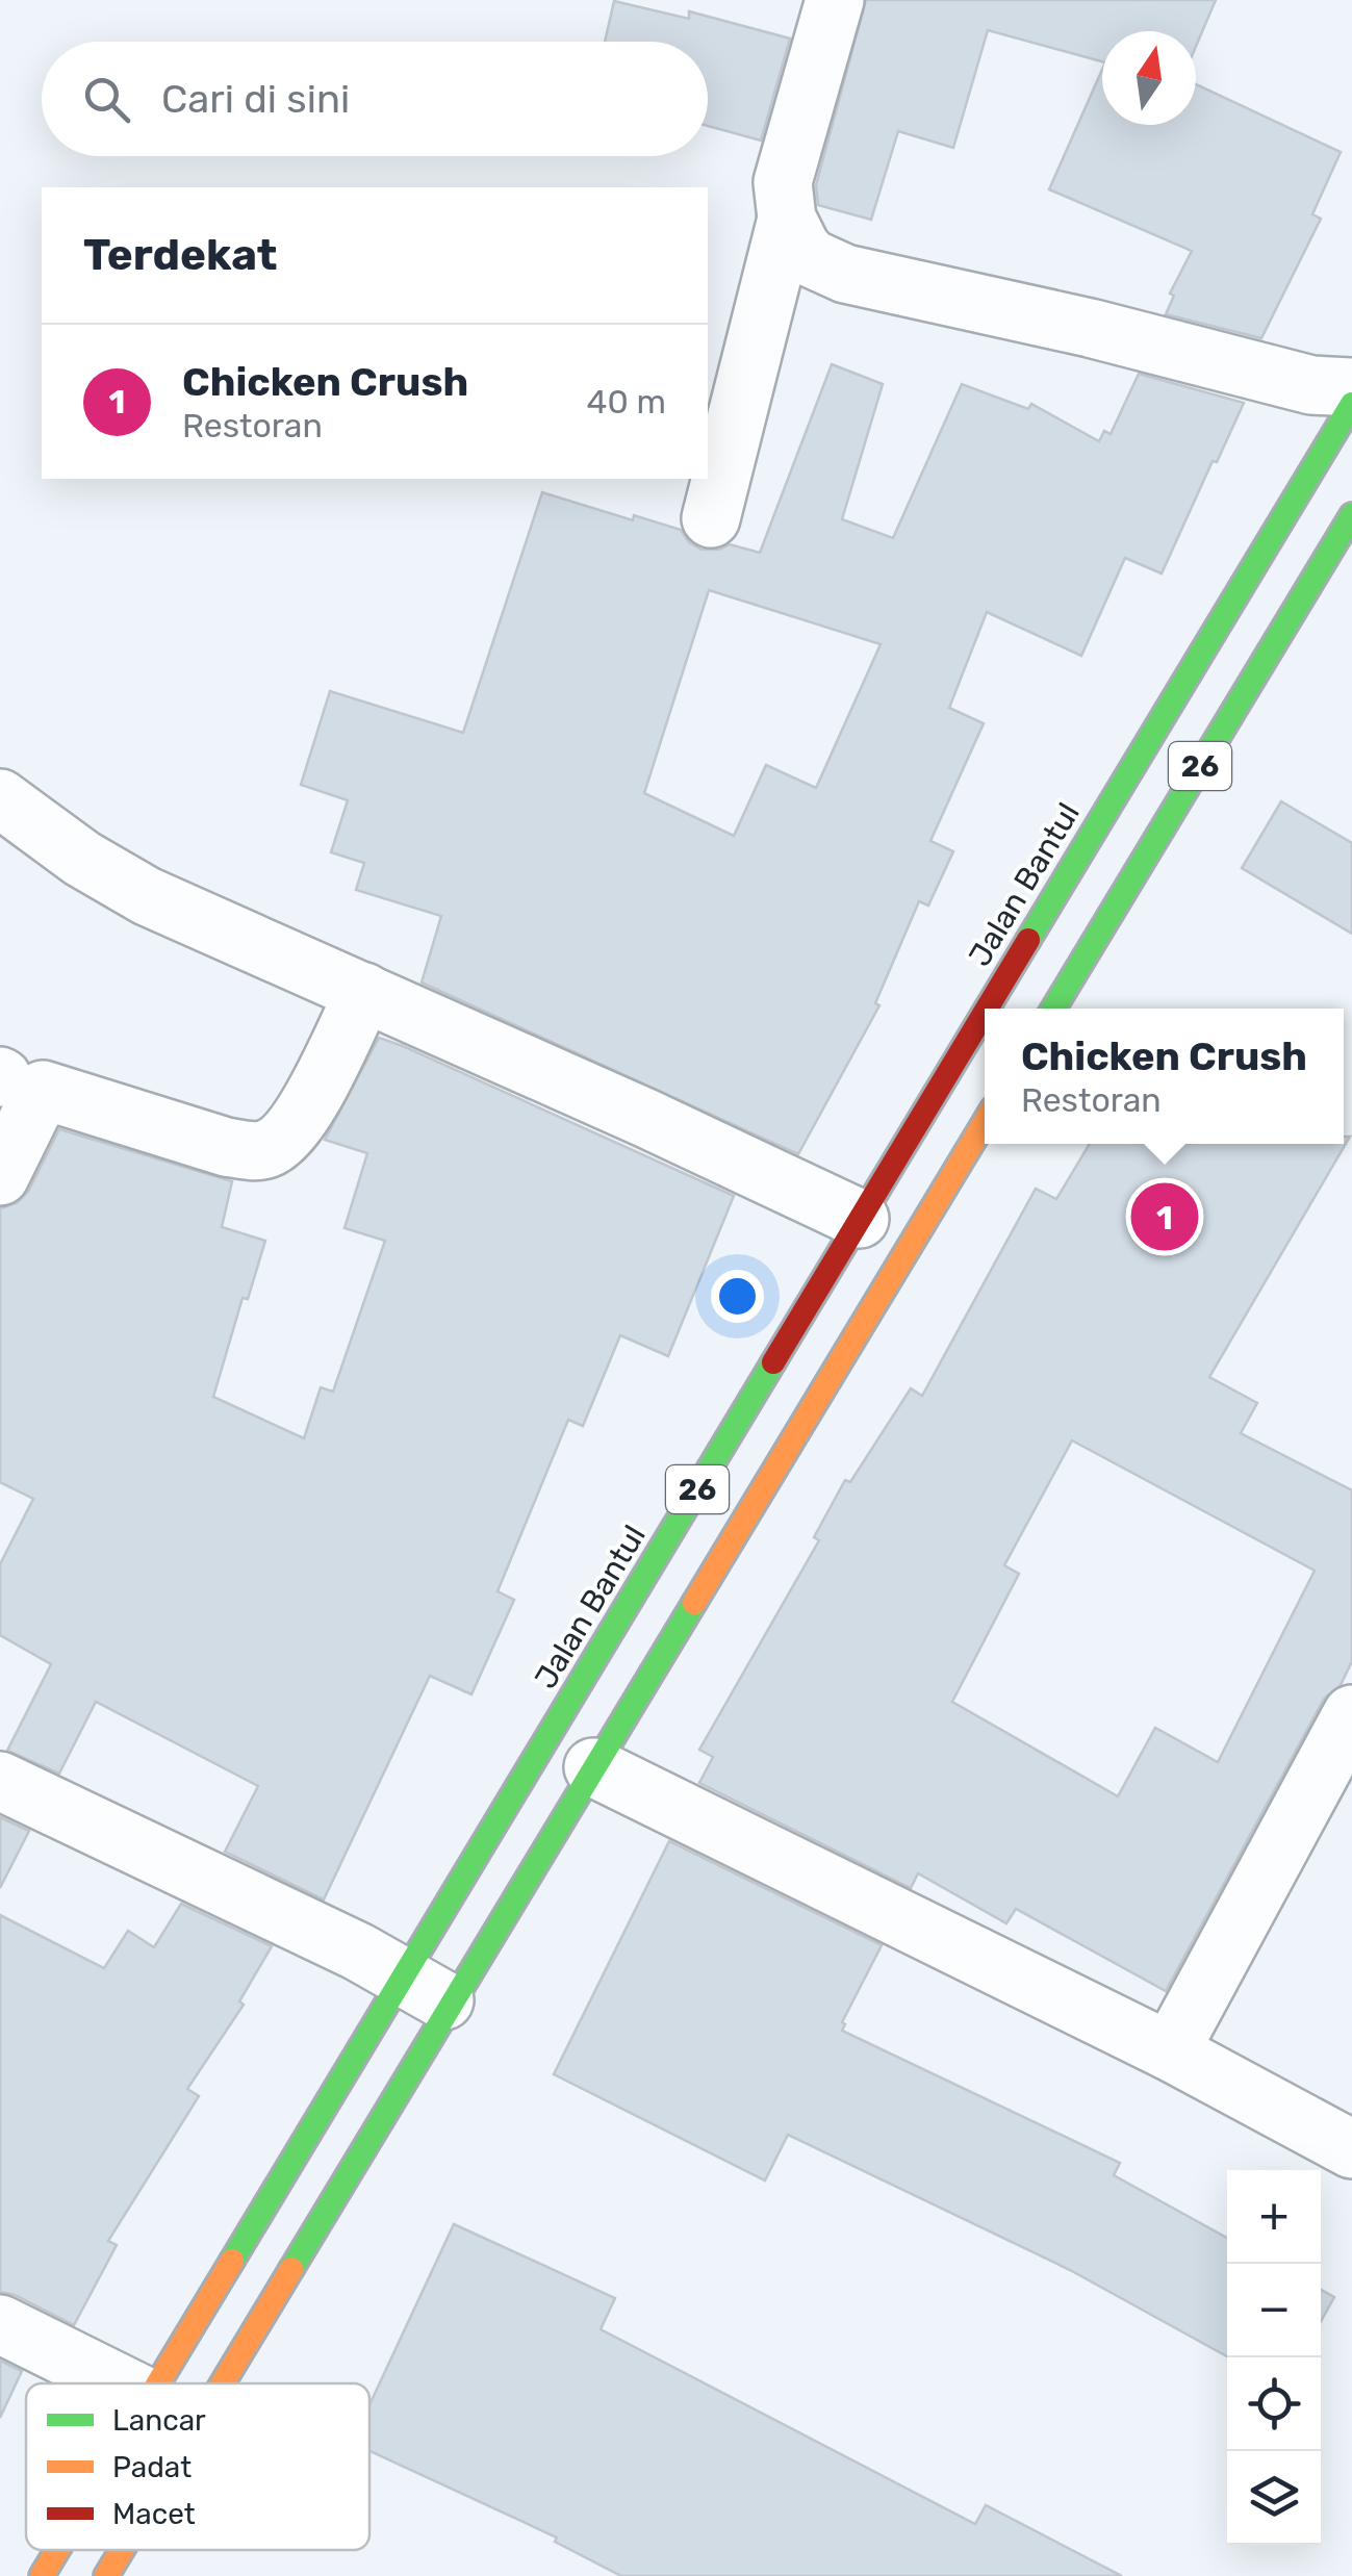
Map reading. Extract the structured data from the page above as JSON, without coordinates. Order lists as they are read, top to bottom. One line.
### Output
{"streets":{"main road":["26","Jalan Bantul"]},"legend":["Lancar","Padat","Macet"],"north":"top","page":{"search":"Cari di sini","heading":"Terdekat","list":[{"mark":"1","name":"Chicken Crush","note":"Restoran","value":"40 m"}],"popup":["Chicken Crush","Restoran"],"pins":"1","map_buttons":["+","−"]}}
